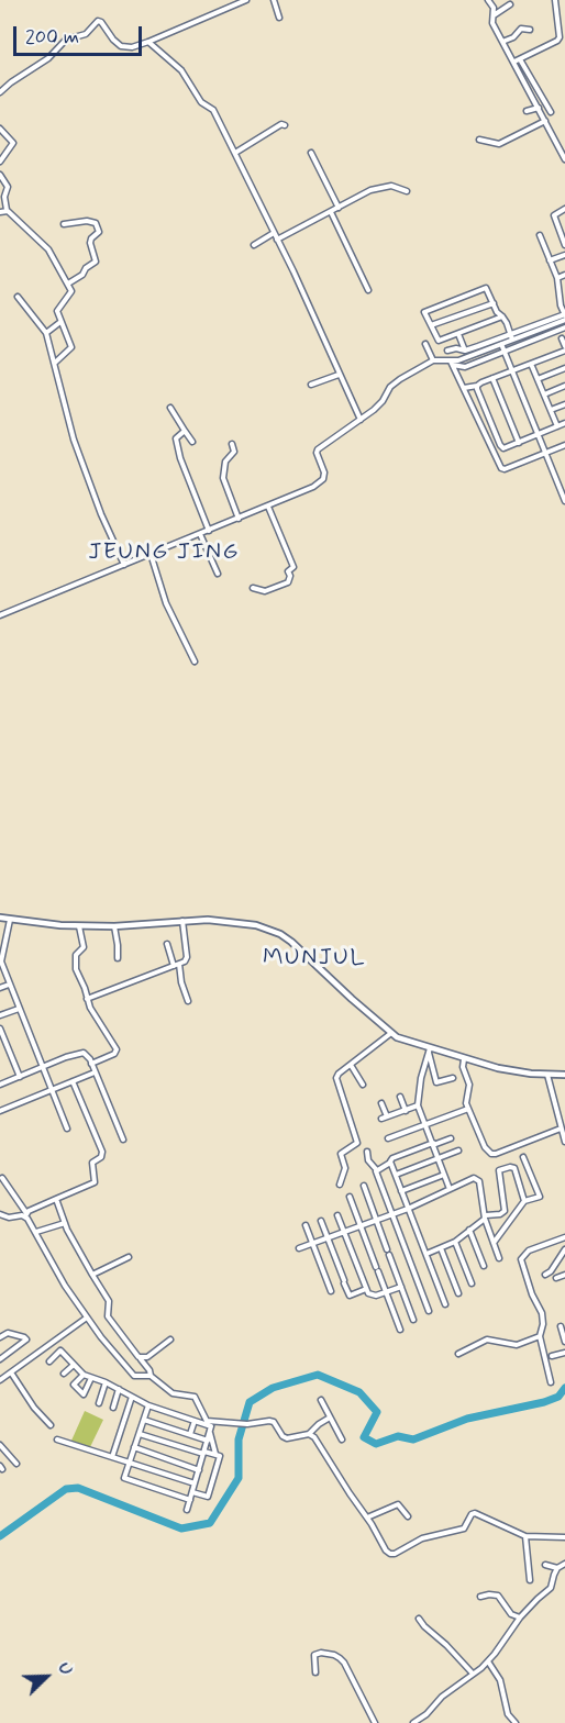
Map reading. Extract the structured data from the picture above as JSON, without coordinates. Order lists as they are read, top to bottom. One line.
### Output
{"districts":["JEUNG JING","MUNJUL"],"scale_bar":"200 m","north":"top right"}
